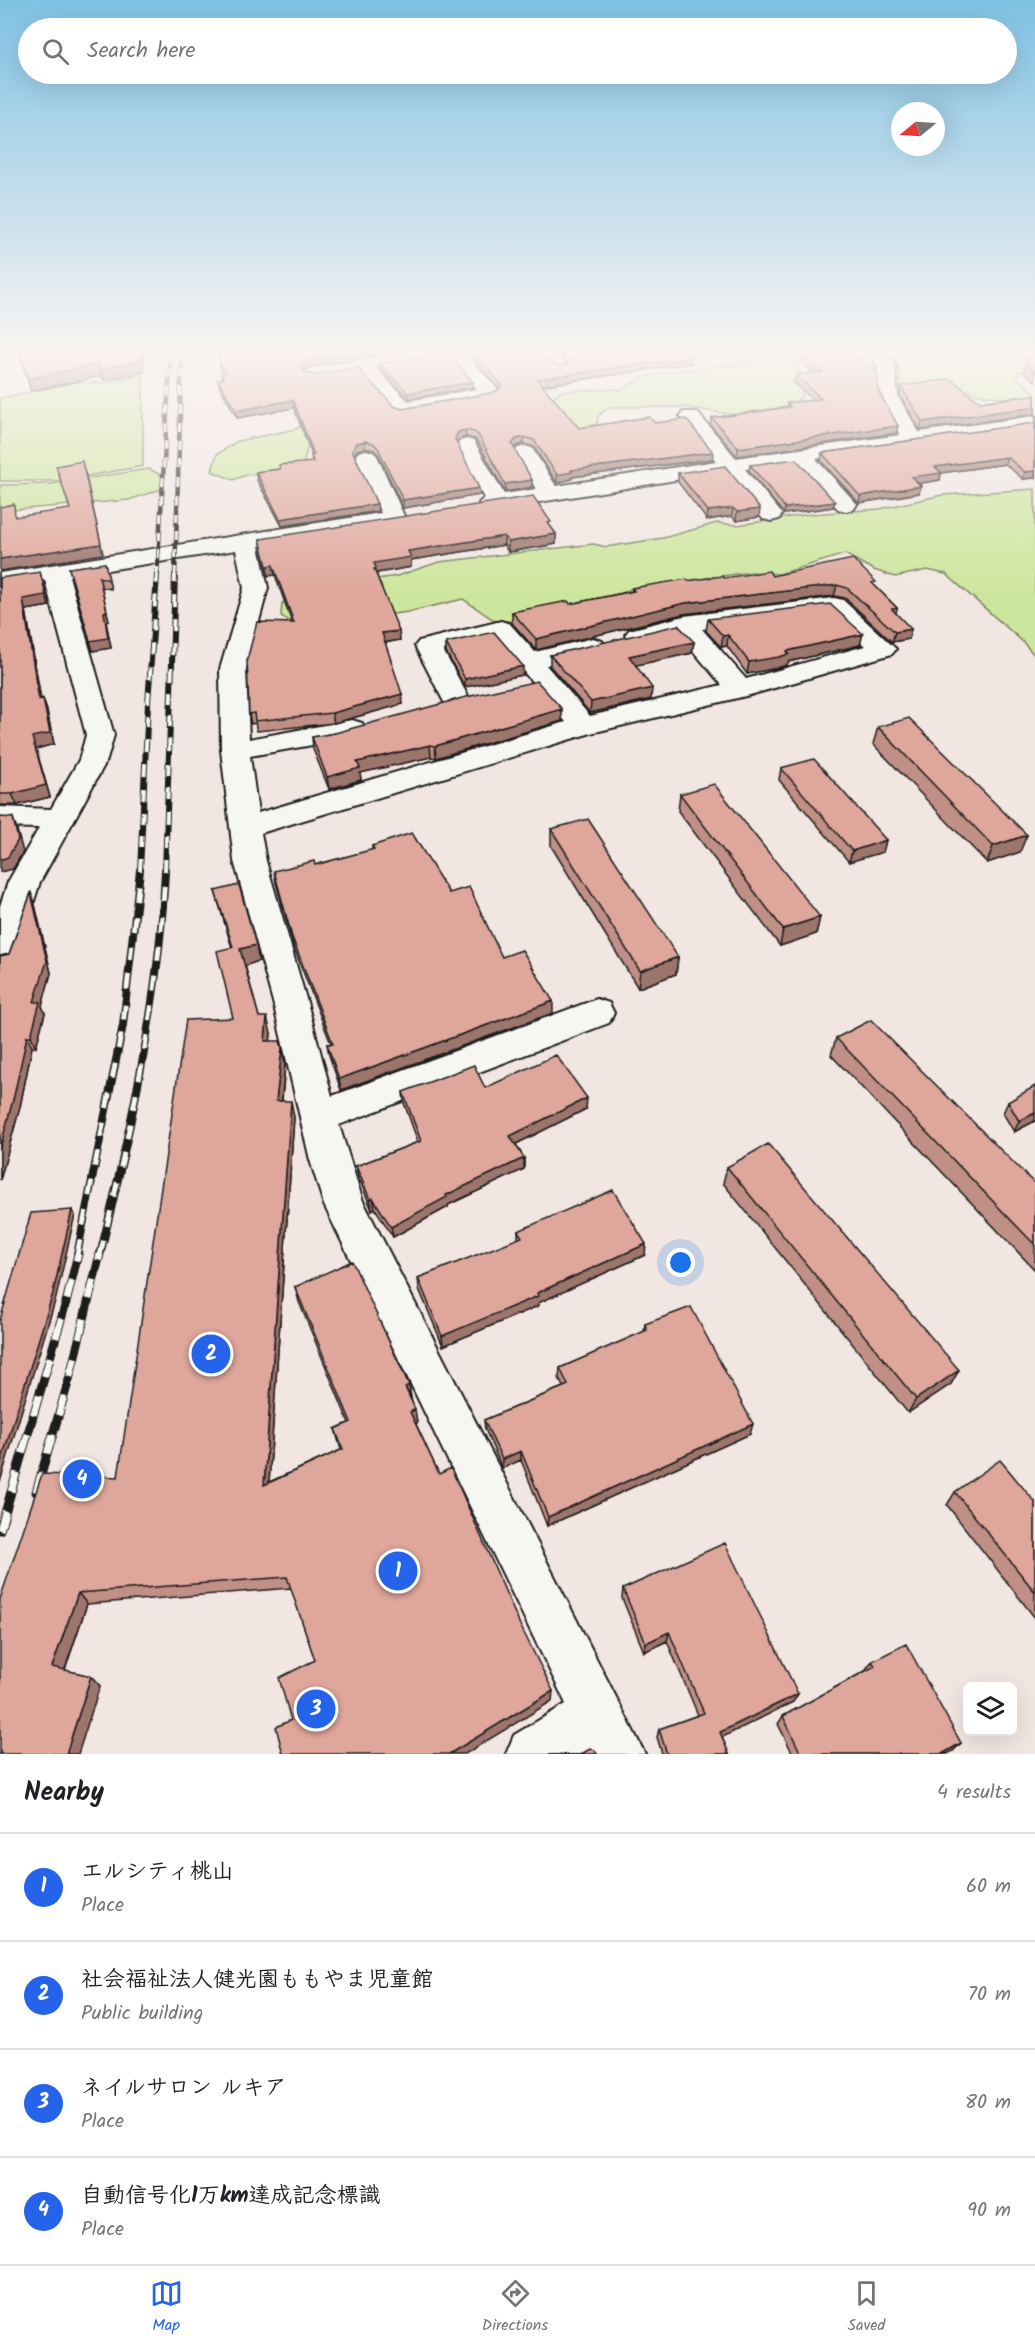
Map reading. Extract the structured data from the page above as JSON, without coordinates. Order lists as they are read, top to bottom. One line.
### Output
{"north":"left","page":{"search":"Search here","pins":["2","4","1","3"],"heading":["Nearby","4 results"],"list":[{"mark":"1","name":"エルシティ桃山","note":"Place","value":"60 m"},{"mark":"2","name":"社会福祉法人健光園ももやま児童館","note":"Public building","value":"70 m"},{"mark":"3","name":"ネイルサロン ルキア","note":"Place","value":"80 m"},{"mark":"4","name":"自動信号化1万km達成記念標識","note":"Place","value":"90 m"}],"nav":["Map","Directions","Saved"]}}
